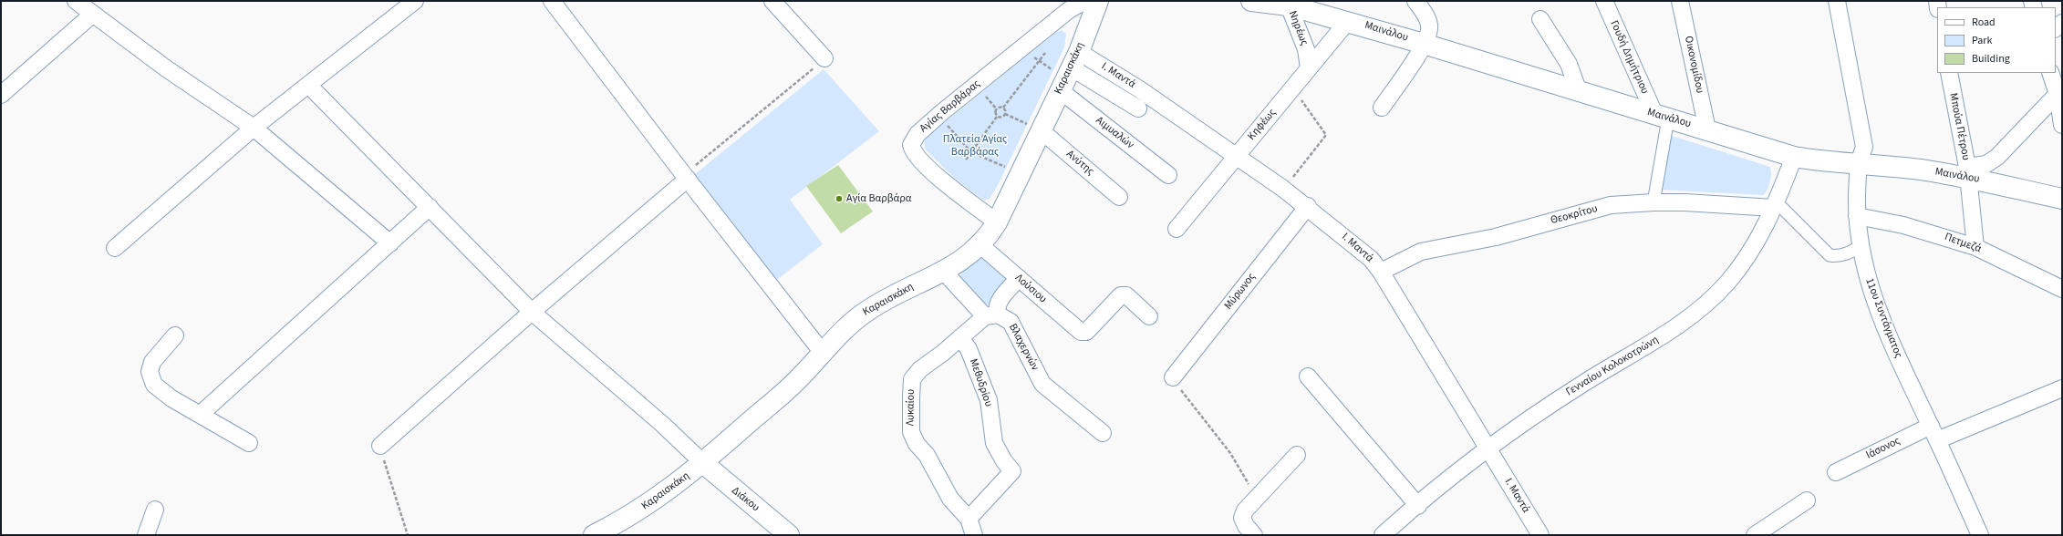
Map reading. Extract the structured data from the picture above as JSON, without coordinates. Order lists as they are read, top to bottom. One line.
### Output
{"streets":{"street":["Νηρέως","Μαινάλου","Γουδή Δημήτριου","Οικονομίδου","Καραισκάκη","Ι. Μαντά","Αγίας Βαρβάρας","Κηφέως","Μπούα Πέτρου","Αιμυαλών","Ανύτης","Θεοκρίτου","Πετμεζά","Λούσιου","Μύρωνος","11ου Συντάγματος","Βλαχερνών","Γενναίου Κολοκοτρώνη","Μεθυδρίου","Λυκαίου","Ιάσονος","Διάκου"]},"crossings":[["Νηρέως","Μαινάλου"],["Νηρέως","Κηφέως"],["Μαινάλου","Γουδή Δημήτριου"],["Μαινάλου","Οικονομίδου"],["Μαινάλου","Κηφέως"],["Μαινάλου","Μπούα Πέτρου"],["Μαινάλου","11ου Συντάγματος"],["Μαινάλου","Γενναίου Κολοκοτρώνη"],["Καραισκάκη","Ι. Μαντά"],["Καραισκάκη","Αγίας Βαρβάρας"],["Καραισκάκη","Αιμυαλών"],["Καραισκάκη","Ανύτης"],["Καραισκάκη","Λούσιου"],["Καραισκάκη","Βλαχερνών"],["Καραισκάκη","Διάκου"],["Ι. Μαντά","Κηφέως"],["Ι. Μαντά","Αιμυαλών"],["Ι. Μαντά","Θεοκρίτου"],["Ι. Μαντά","Μύρωνος"],["Ι. Μαντά","Γενναίου Κολοκοτρώνη"],["Μπούα Πέτρου","Πετμεζά"],["Θεοκρίτου","Γενναίου Κολοκοτρώνη"],["Πετμεζά","11ου Συντάγματος"],["11ου Συντάγματος","Ιάσονος"],["Βλαχερνών","Λυκαίου"],["Μεθυδρίου","Λυκαίου"]],"parks":["Πλατεία Αγίας Βαρβάρας"],"places":["Αγία Βαρβάρα"],"legend":["Road","Park","Building"]}
